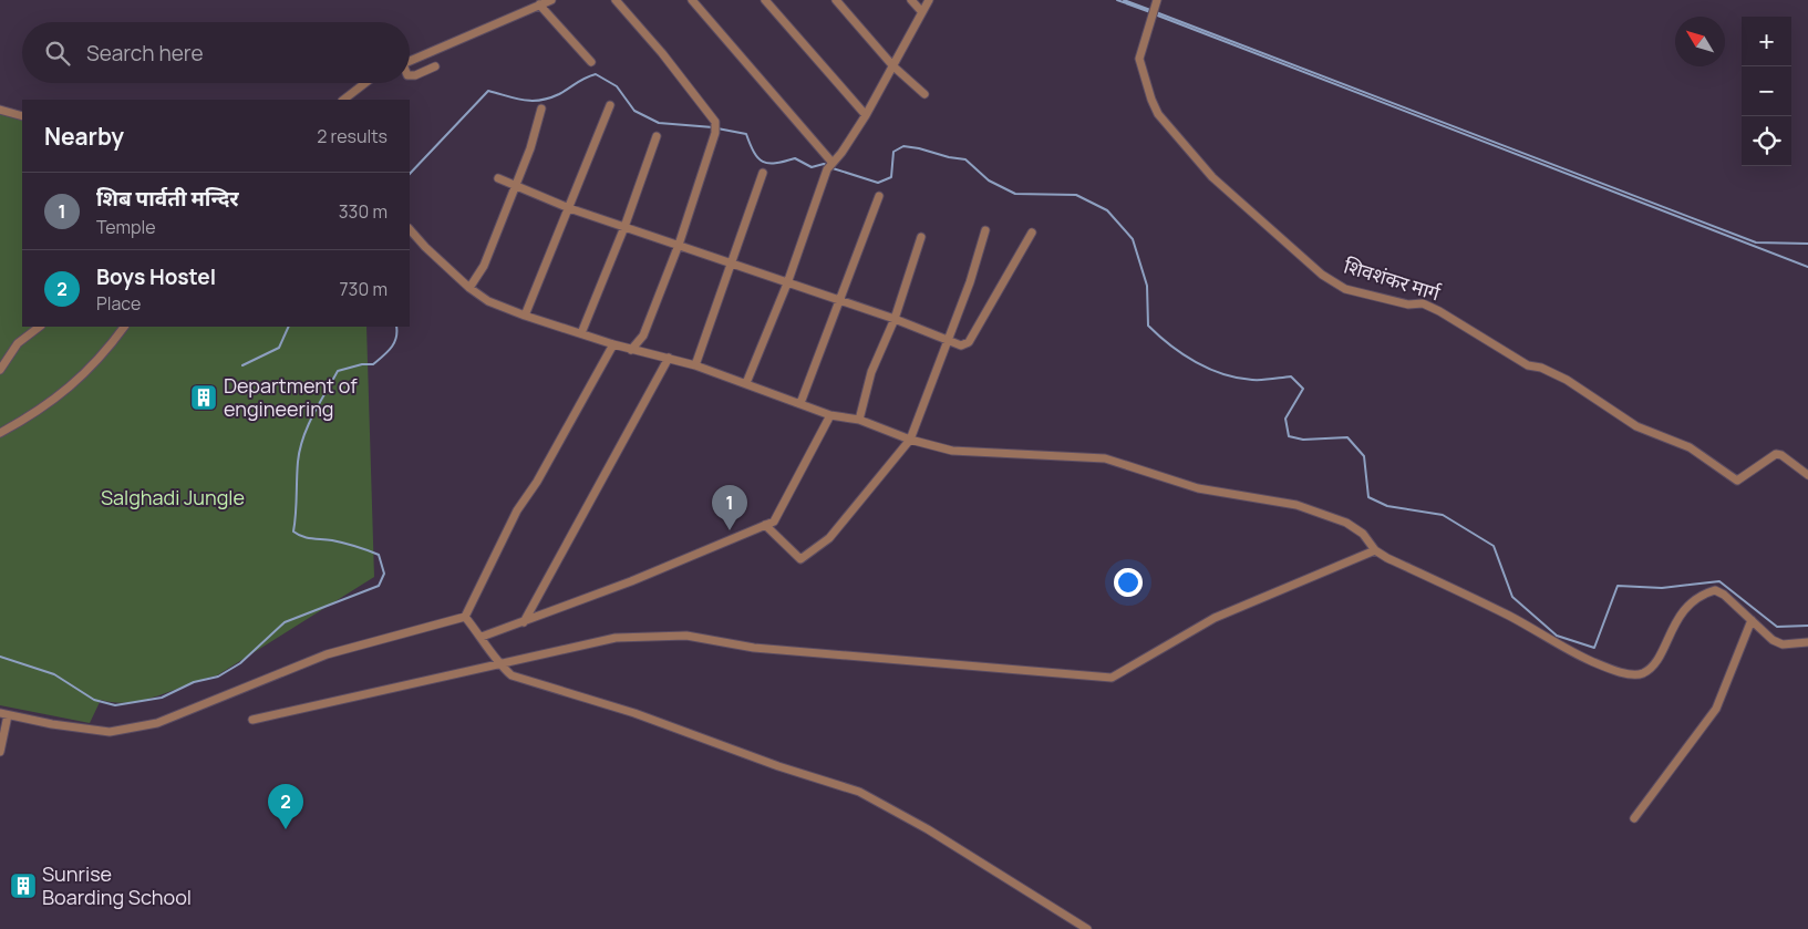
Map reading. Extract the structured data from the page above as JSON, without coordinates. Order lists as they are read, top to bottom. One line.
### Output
{"streets":{"street":["शिवशंकर मार्ग"]},"parks":["Salghadi Jungle"],"places":{"building":["Department of engineering","Sunrise Boarding School"]},"north":"top left","page":{"map_buttons":["+","−"],"search":"Search here","heading":["Nearby","2 results"],"list":[{"mark":"1","name":"शिब पार्वती मन्दिर","note":"Temple","value":"330 m"},{"mark":"2","name":"Boys Hostel","note":"Place","value":"730 m"}],"pins":["1","2"]}}
